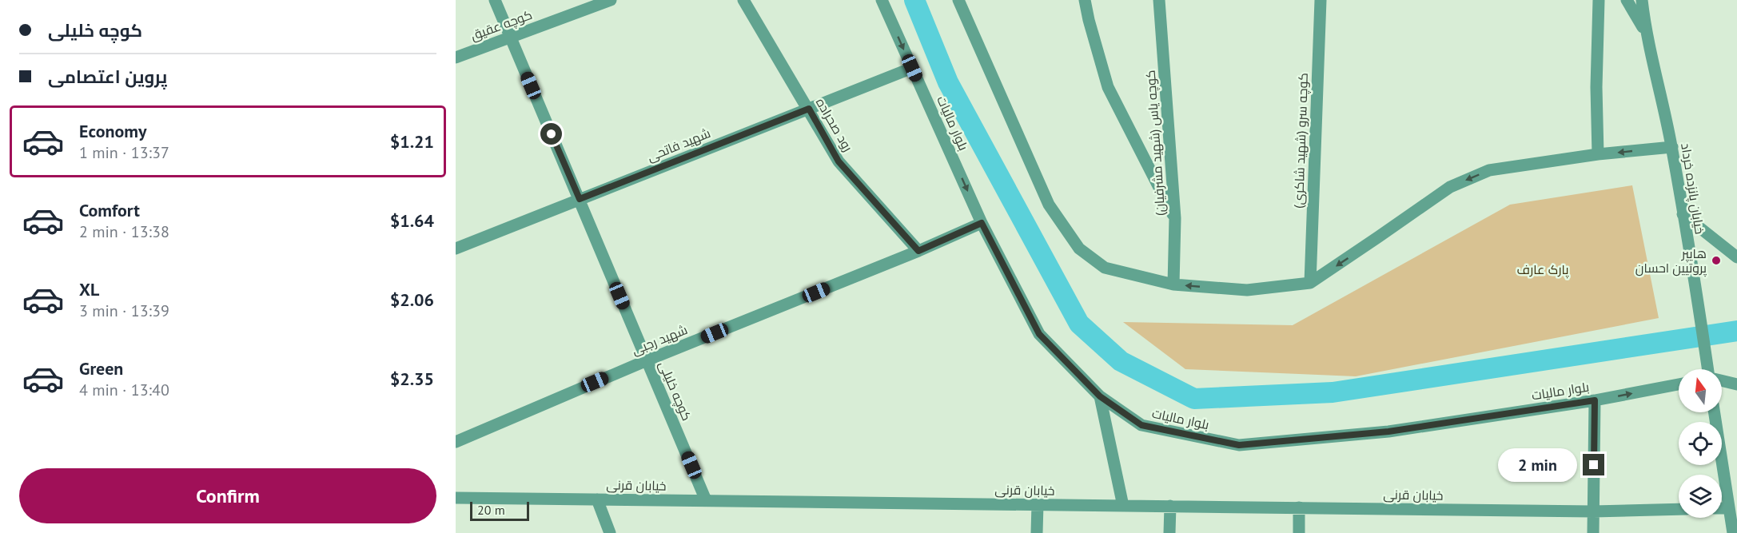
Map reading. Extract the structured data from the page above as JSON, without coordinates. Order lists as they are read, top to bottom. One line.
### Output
{"streets":{"street":["کوچه عقیق","بلوار مالیات","رود صحراده","کوچه سرو (شهید شاکری)","کوچه یاس (شهید مشرفیان)","شهید فاتحی","خیابان پانزده خرداد","شهید رجبی","کوچه خلیلی","خیابان قرنی"]},"crossings":[["کوچه عقیق","کوچه خلیلی"],["بلوار مالیات","شهید فاتحی"],["بلوار مالیات","شهید رجبی"],["رود صحراده","شهید فاتحی"],["رود صحراده","شهید رجبی"],["شهید فاتحی","کوچه خلیلی"],["شهید رجبی","کوچه خلیلی"],["کوچه خلیلی","خیابان قرنی"]],"parks":["پارک عارف"],"places":["هایپر پروتیین احسان"],"scale_bar":"20 m","north":"top","page":{"banner":["کوچه خلیلی","پروین اعتصامی"],"list":[{"name":"Economy","note":"1 min · 13:37","value":"$1.21"},{"name":"Comfort","note":"2 min · 13:38","value":"$1.64"},{"name":"XL","note":"3 min · 13:39","value":"$2.06"},{"name":"Green","note":"4 min · 13:40","value":"$2.35"}],"bubble":"2 min","buttons":"Confirm","scale":"20 m"}}
